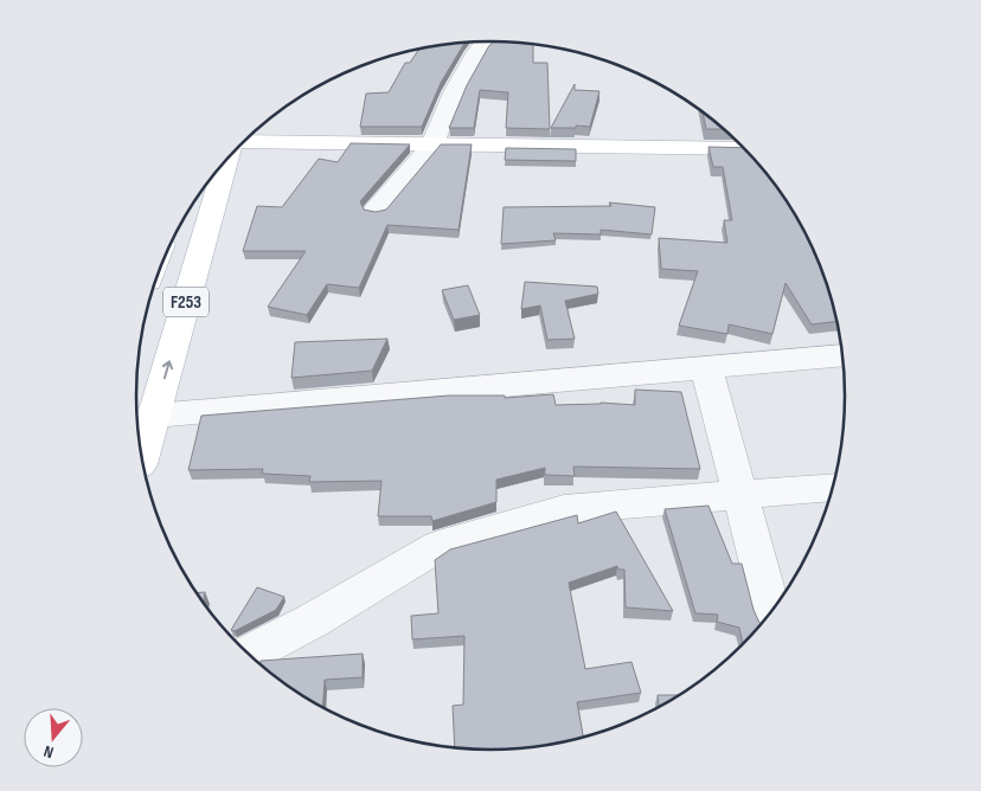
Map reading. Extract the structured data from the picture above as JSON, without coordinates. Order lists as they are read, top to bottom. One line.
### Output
{"streets":{"street":["F253"]},"north":"bottom"}
